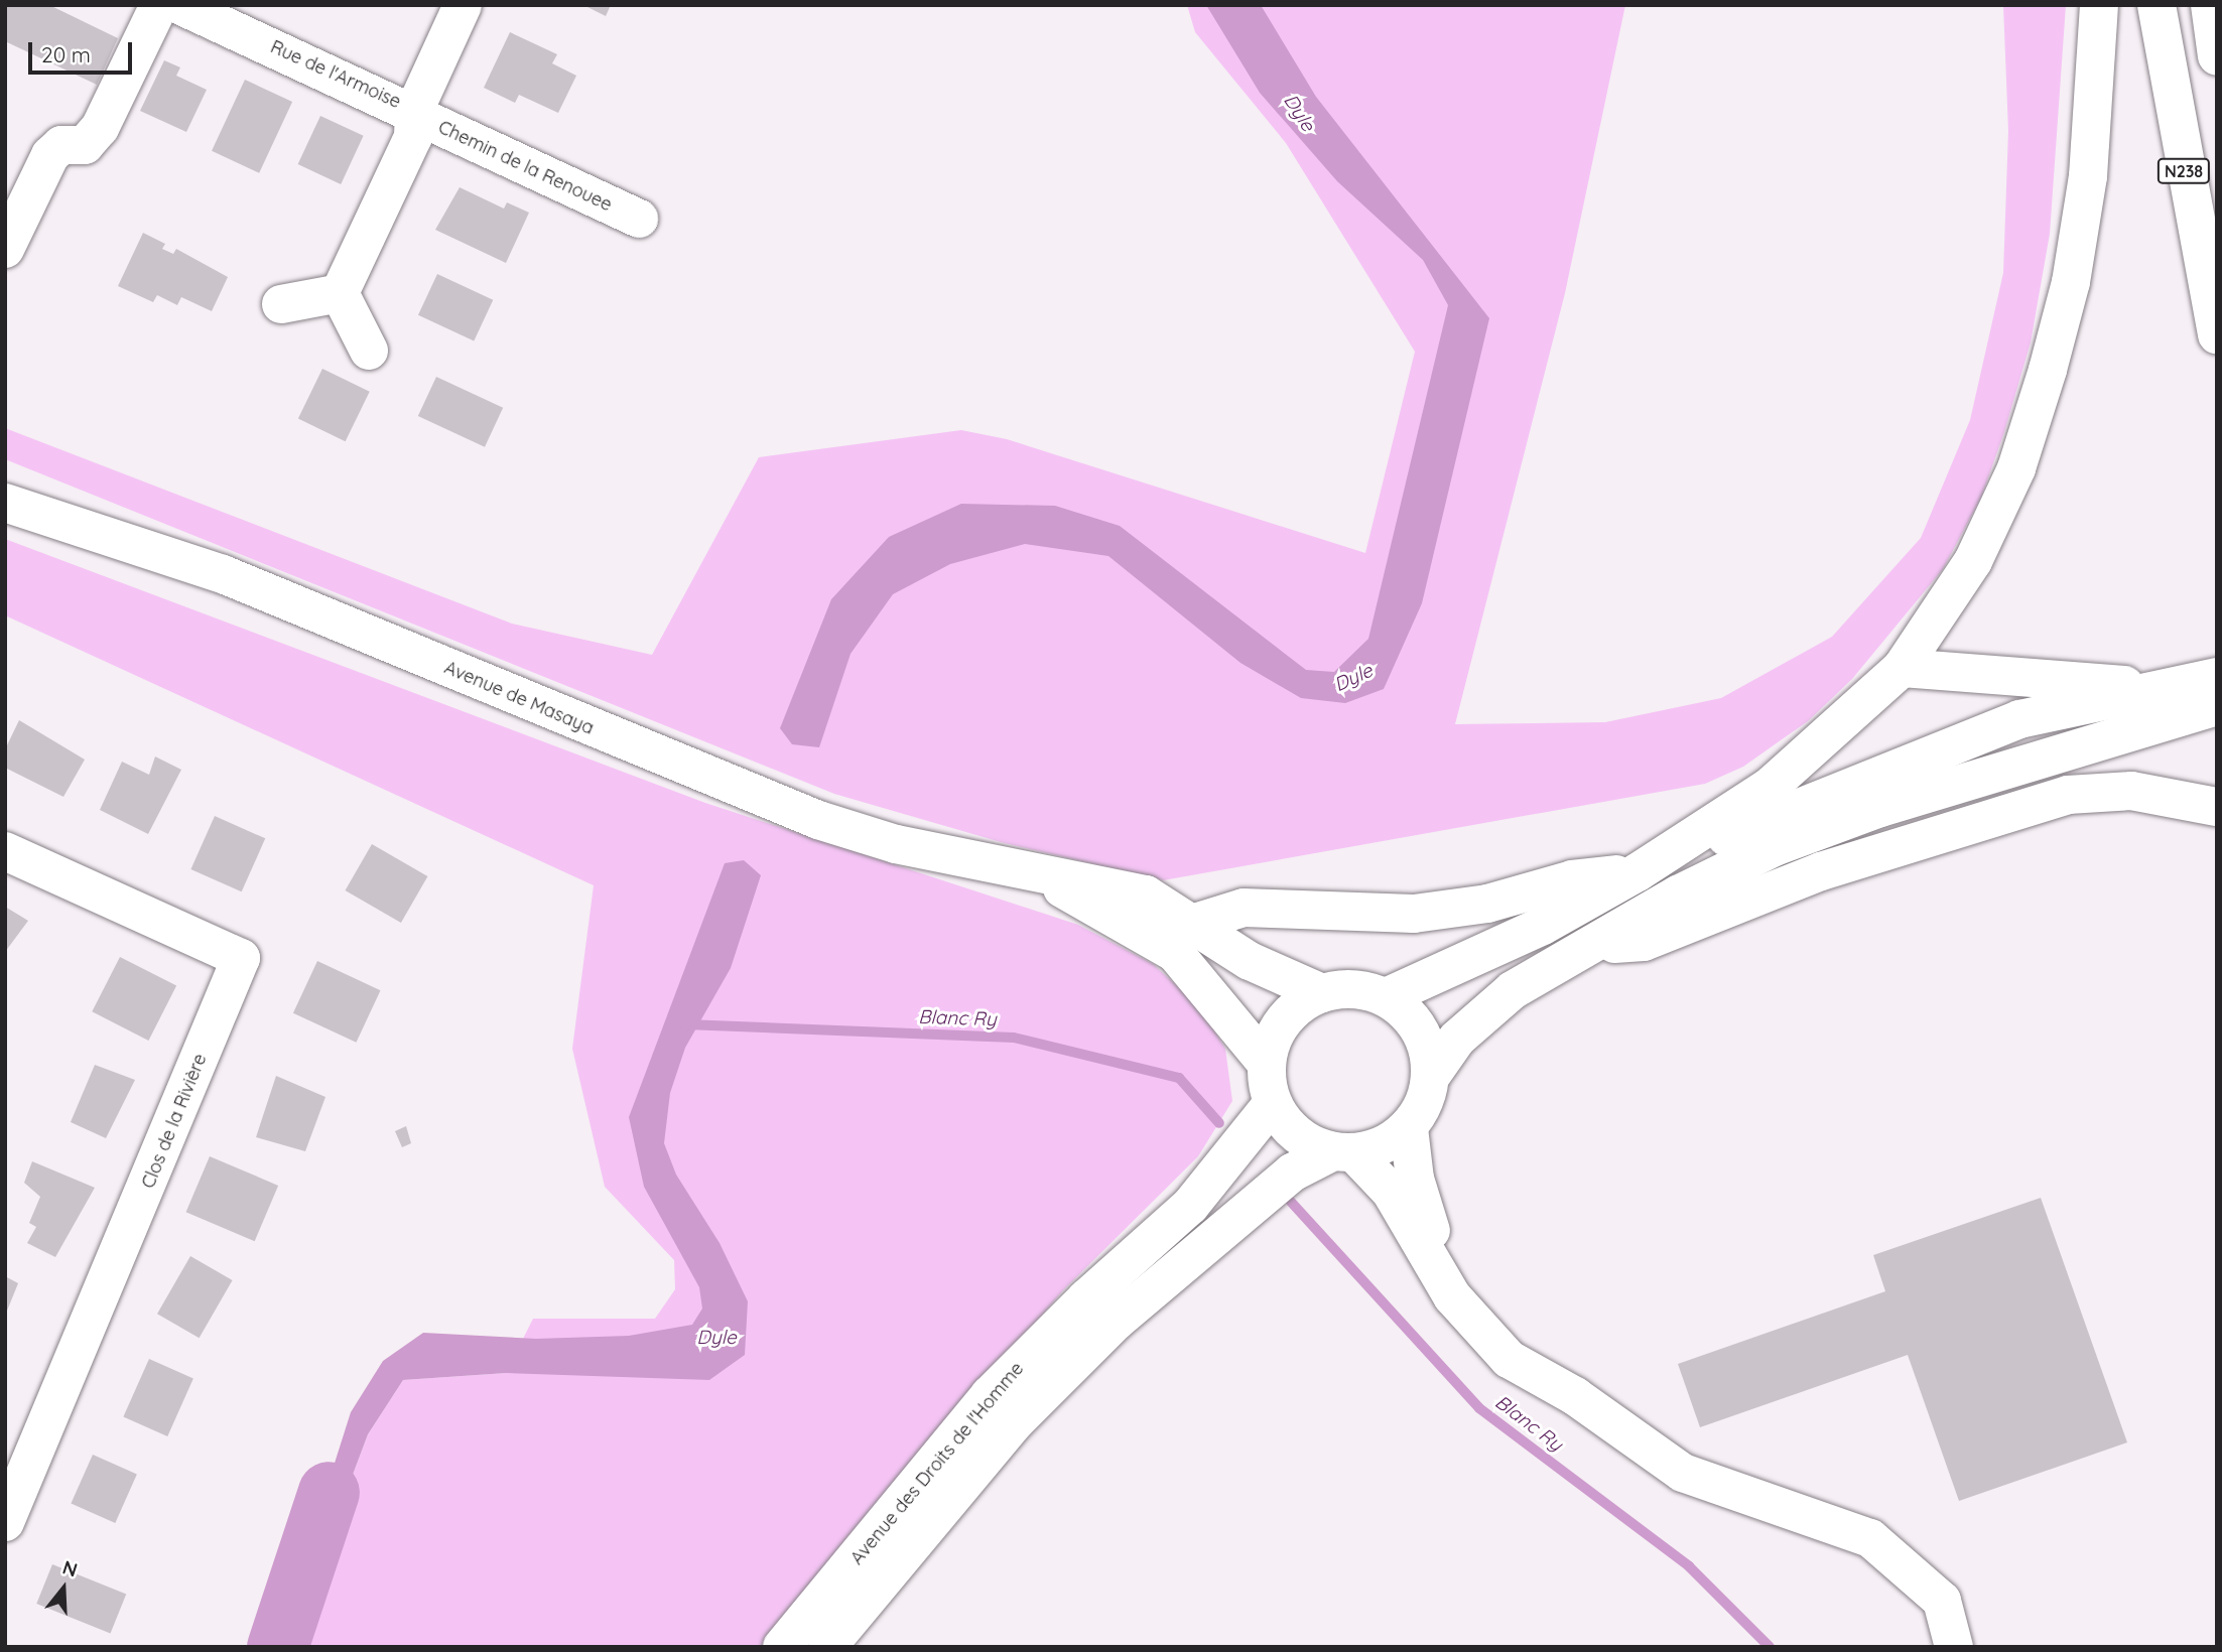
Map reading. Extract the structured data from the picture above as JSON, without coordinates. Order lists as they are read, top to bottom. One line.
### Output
{"streets":{"main road":["Rue de l'Armoise","Chemin de la Renouee","N238","Avenue de Masaya","Clos de la Rivière","Avenue des Droits de l'Homme"]},"crossings":[["Rue de l'Armoise","Chemin de la Renouee"],["Avenue de Masaya","Avenue des Droits de l'Homme"]],"water":["Dyle","Blanc Ry"],"scale_bar":"20 m","north":"top"}
